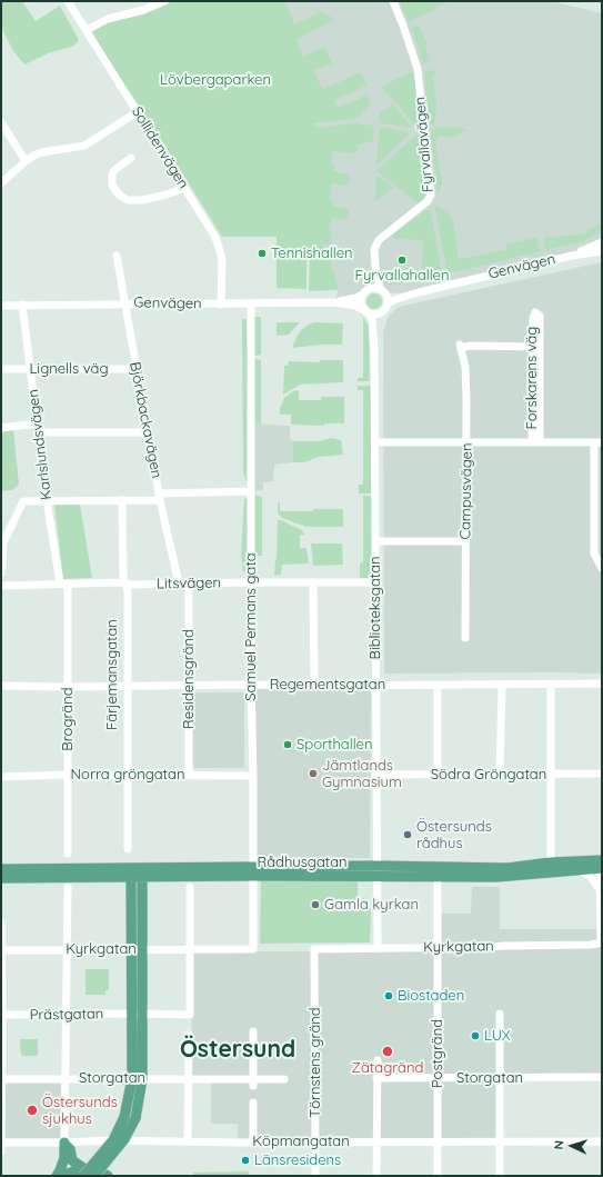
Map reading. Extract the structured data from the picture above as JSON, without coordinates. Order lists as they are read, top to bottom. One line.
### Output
{"streets":{"main road":["Rådhusgatan"],"street":["Fyrvallavägen","Sollidenvägen","Genvägen","Lignells väg","Forskarens väg","Björkbackavägen","Karlslundsvägen","Campusvägen","Litsvägen","Biblioteksgatan","Samuel Permans gata","Färjemansgatan","Residensgränd","Regementsgatan","Brogränd","Norra gröngatan","Södra Gröngatan","Kyrkgatan","Prästgatan","Postgränd","Törnstens gränd","Storgatan","Köpmangatan"]},"crossings":[["Fyrvallavägen","Genvägen"],["Fyrvallavägen","Biblioteksgatan"],["Sollidenvägen","Genvägen"],["Genvägen","Björkbackavägen"],["Genvägen","Karlslundsvägen"],["Genvägen","Biblioteksgatan"],["Genvägen","Samuel Permans gata"],["Lignells väg","Björkbackavägen"],["Lignells väg","Karlslundsvägen"],["Forskarens väg","Campusvägen"],["Björkbackavägen","Litsvägen"],["Karlslundsvägen","Litsvägen"],["Karlslundsvägen","Brogränd"],["Litsvägen","Biblioteksgatan"],["Litsvägen","Samuel Permans gata"],["Litsvägen","Färjemansgatan"],["Litsvägen","Residensgränd"],["Litsvägen","Brogränd"],["Biblioteksgatan","Regementsgatan"],["Biblioteksgatan","Södra Gröngatan"],["Biblioteksgatan","Rådhusgatan"],["Biblioteksgatan","Kyrkgatan"],["Samuel Permans gata","Regementsgatan"],["Samuel Permans gata","Norra gröngatan"],["Samuel Permans gata","Rådhusgatan"],["Samuel Permans gata","Kyrkgatan"],["Färjemansgatan","Regementsgatan"],["Färjemansgatan","Norra gröngatan"],["Residensgränd","Regementsgatan"],["Residensgränd","Norra gröngatan"],["Regementsgatan","Brogränd"],["Brogränd","Norra gröngatan"],["Rådhusgatan","Postgränd"],["Kyrkgatan","Postgränd"],["Kyrkgatan","Törnstens gränd"],["Postgränd","Storgatan"],["Postgränd","Köpmangatan"],["Törnstens gränd","Köpmangatan"]],"districts":["Östersund"],"parks":["Lövbergaparken"],"places":["Tennishallen","Fyrvallahallen","Sporthallen","Jämtlands Gymnasium","Östersunds rådhus","Gamla kyrkan","Biostaden","LUX","Zätagränd","Östersunds sjukhus","Länsresidens"],"north":"left"}
